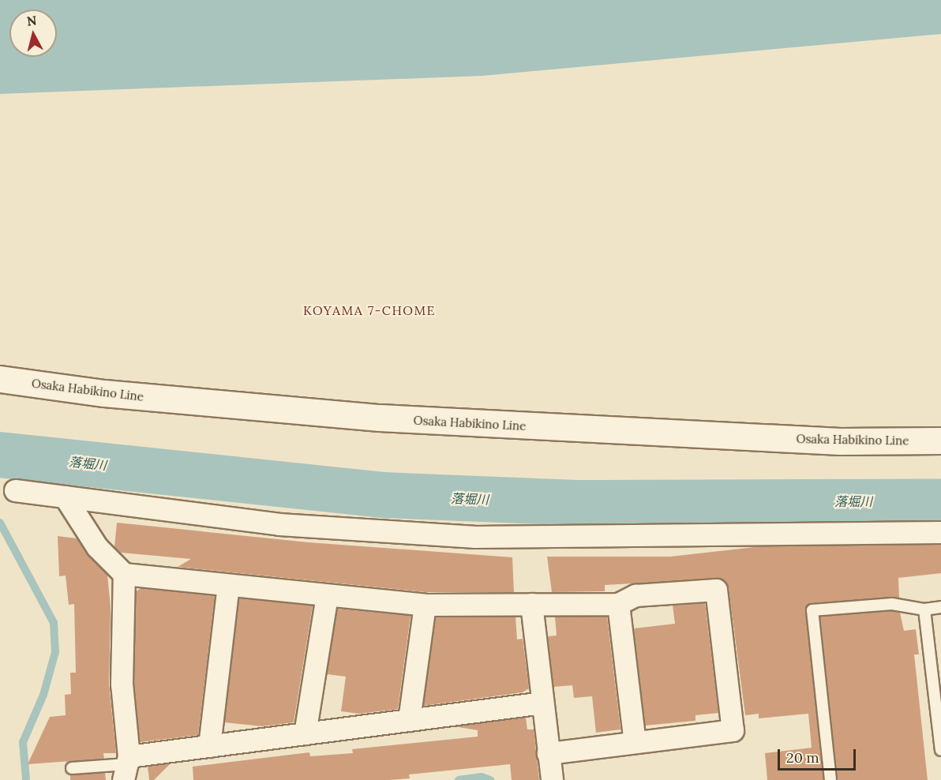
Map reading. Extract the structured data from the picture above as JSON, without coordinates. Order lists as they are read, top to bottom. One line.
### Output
{"streets":{"main road":["Osaka Habikino Line"]},"districts":["KOYAMA 7-CHOME"],"water":["落堀川"],"scale_bar":"20 m","north":"top"}
